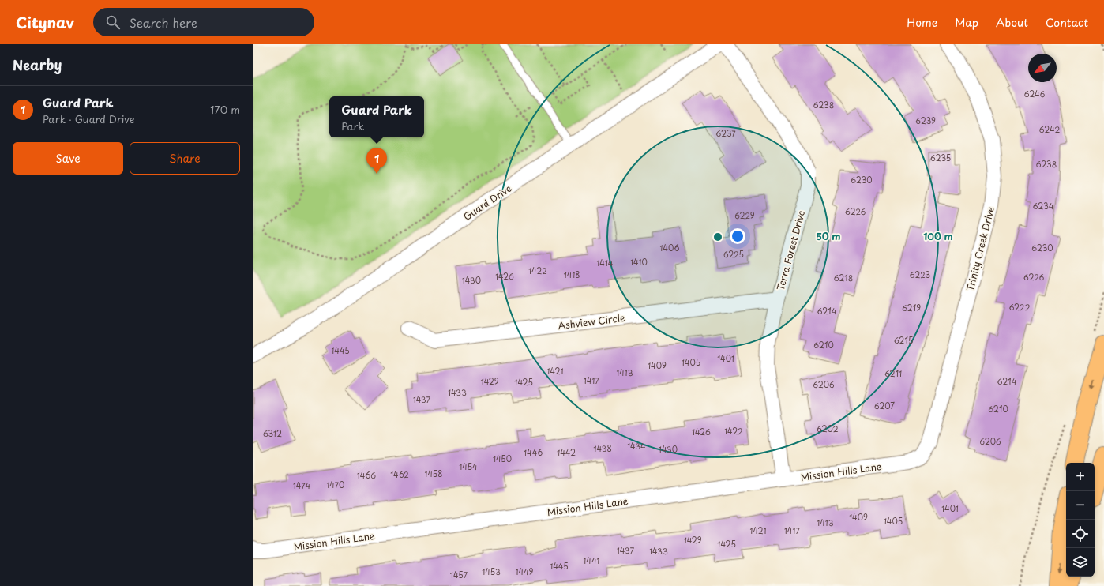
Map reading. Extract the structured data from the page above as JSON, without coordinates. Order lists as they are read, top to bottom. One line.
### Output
{"streets":{"street":["Guard Drive","Trinity Creek Drive","Terra Forest Drive","Ashview Circle","Mission Hills Lane"]},"crossings":[["Trinity Creek Drive","Mission Hills Lane"],["Terra Forest Drive","Ashview Circle"],["Terra Forest Drive","Mission Hills Lane"]],"house_numbers":["6246","6238","6239","6242","6237","6235","6238","6230","6234","6226","6229","1406","6230","6225","1410","1414","1422","1418","6223","1426","6226","6218","1430","6222","6219","6214","6215","6210","1445","1401","1405","1409","1421","1413","6211","1417","1429","6214","1425","6206","1433","1437","6207","6210","6202","1422","1426","6312","6206","1434","1438","1430","1446","1442","1450","1454","1458","1462","1466","1470","1474","1401","1409","1405","1413","1421","1417","1429","1425","1437","1433","1441","1445","1453","1449","1457"],"north":"bottom left","page":{"header":"Citynav","search":"Search here","nav":["Home","Map","About","Contact"],"heading":"Nearby","list":[{"mark":"1","name":"Guard Park","note":"Park · Guard Drive","value":"170 m"}],"popup":["Guard Park","Park"],"buttons":["Save","Share"],"pins":"1","map_buttons":["+","−"]},"rings":["50 m","100 m"]}
